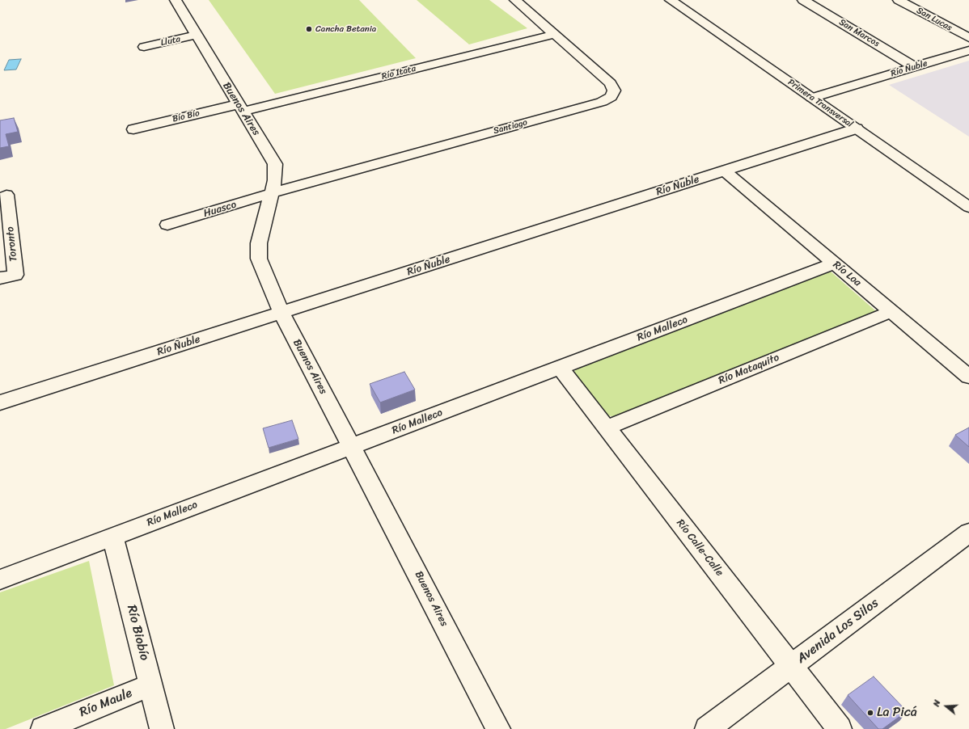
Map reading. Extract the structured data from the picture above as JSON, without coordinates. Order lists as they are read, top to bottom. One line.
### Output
{"streets":{"street":["San Lucas","San Marcos","Lluta","Río Ñuble","Río Itata","Primera Transversal","Buenos Aires","Bío Bío","Santiago","Huasco","Toronto","Río Loa","Río Malleco","Río Mataquito","Río Calle-Calle","Avenida Los Silos","Río Biobío","Río Maule"]},"crossings":[["San Marcos","Río Ñuble"],["Lluta","Buenos Aires"],["Río Ñuble","Primera Transversal"],["Río Ñuble","Buenos Aires"],["Río Ñuble","Río Loa"],["Río Itata","Buenos Aires"],["Río Itata","Bío Bío"],["Río Itata","Santiago"],["Buenos Aires","Bío Bío"],["Buenos Aires","Santiago"],["Buenos Aires","Huasco"],["Buenos Aires","Río Malleco"],["Santiago","Huasco"],["Río Loa","Río Malleco"],["Río Loa","Río Mataquito"],["Río Malleco","Río Calle-Calle"],["Río Malleco","Río Biobío"],["Río Mataquito","Río Calle-Calle"],["Río Calle-Calle","Avenida Los Silos"],["Río Biobío","Río Maule"]],"places":["Cancha Betania","La Picá"],"north":"left"}
